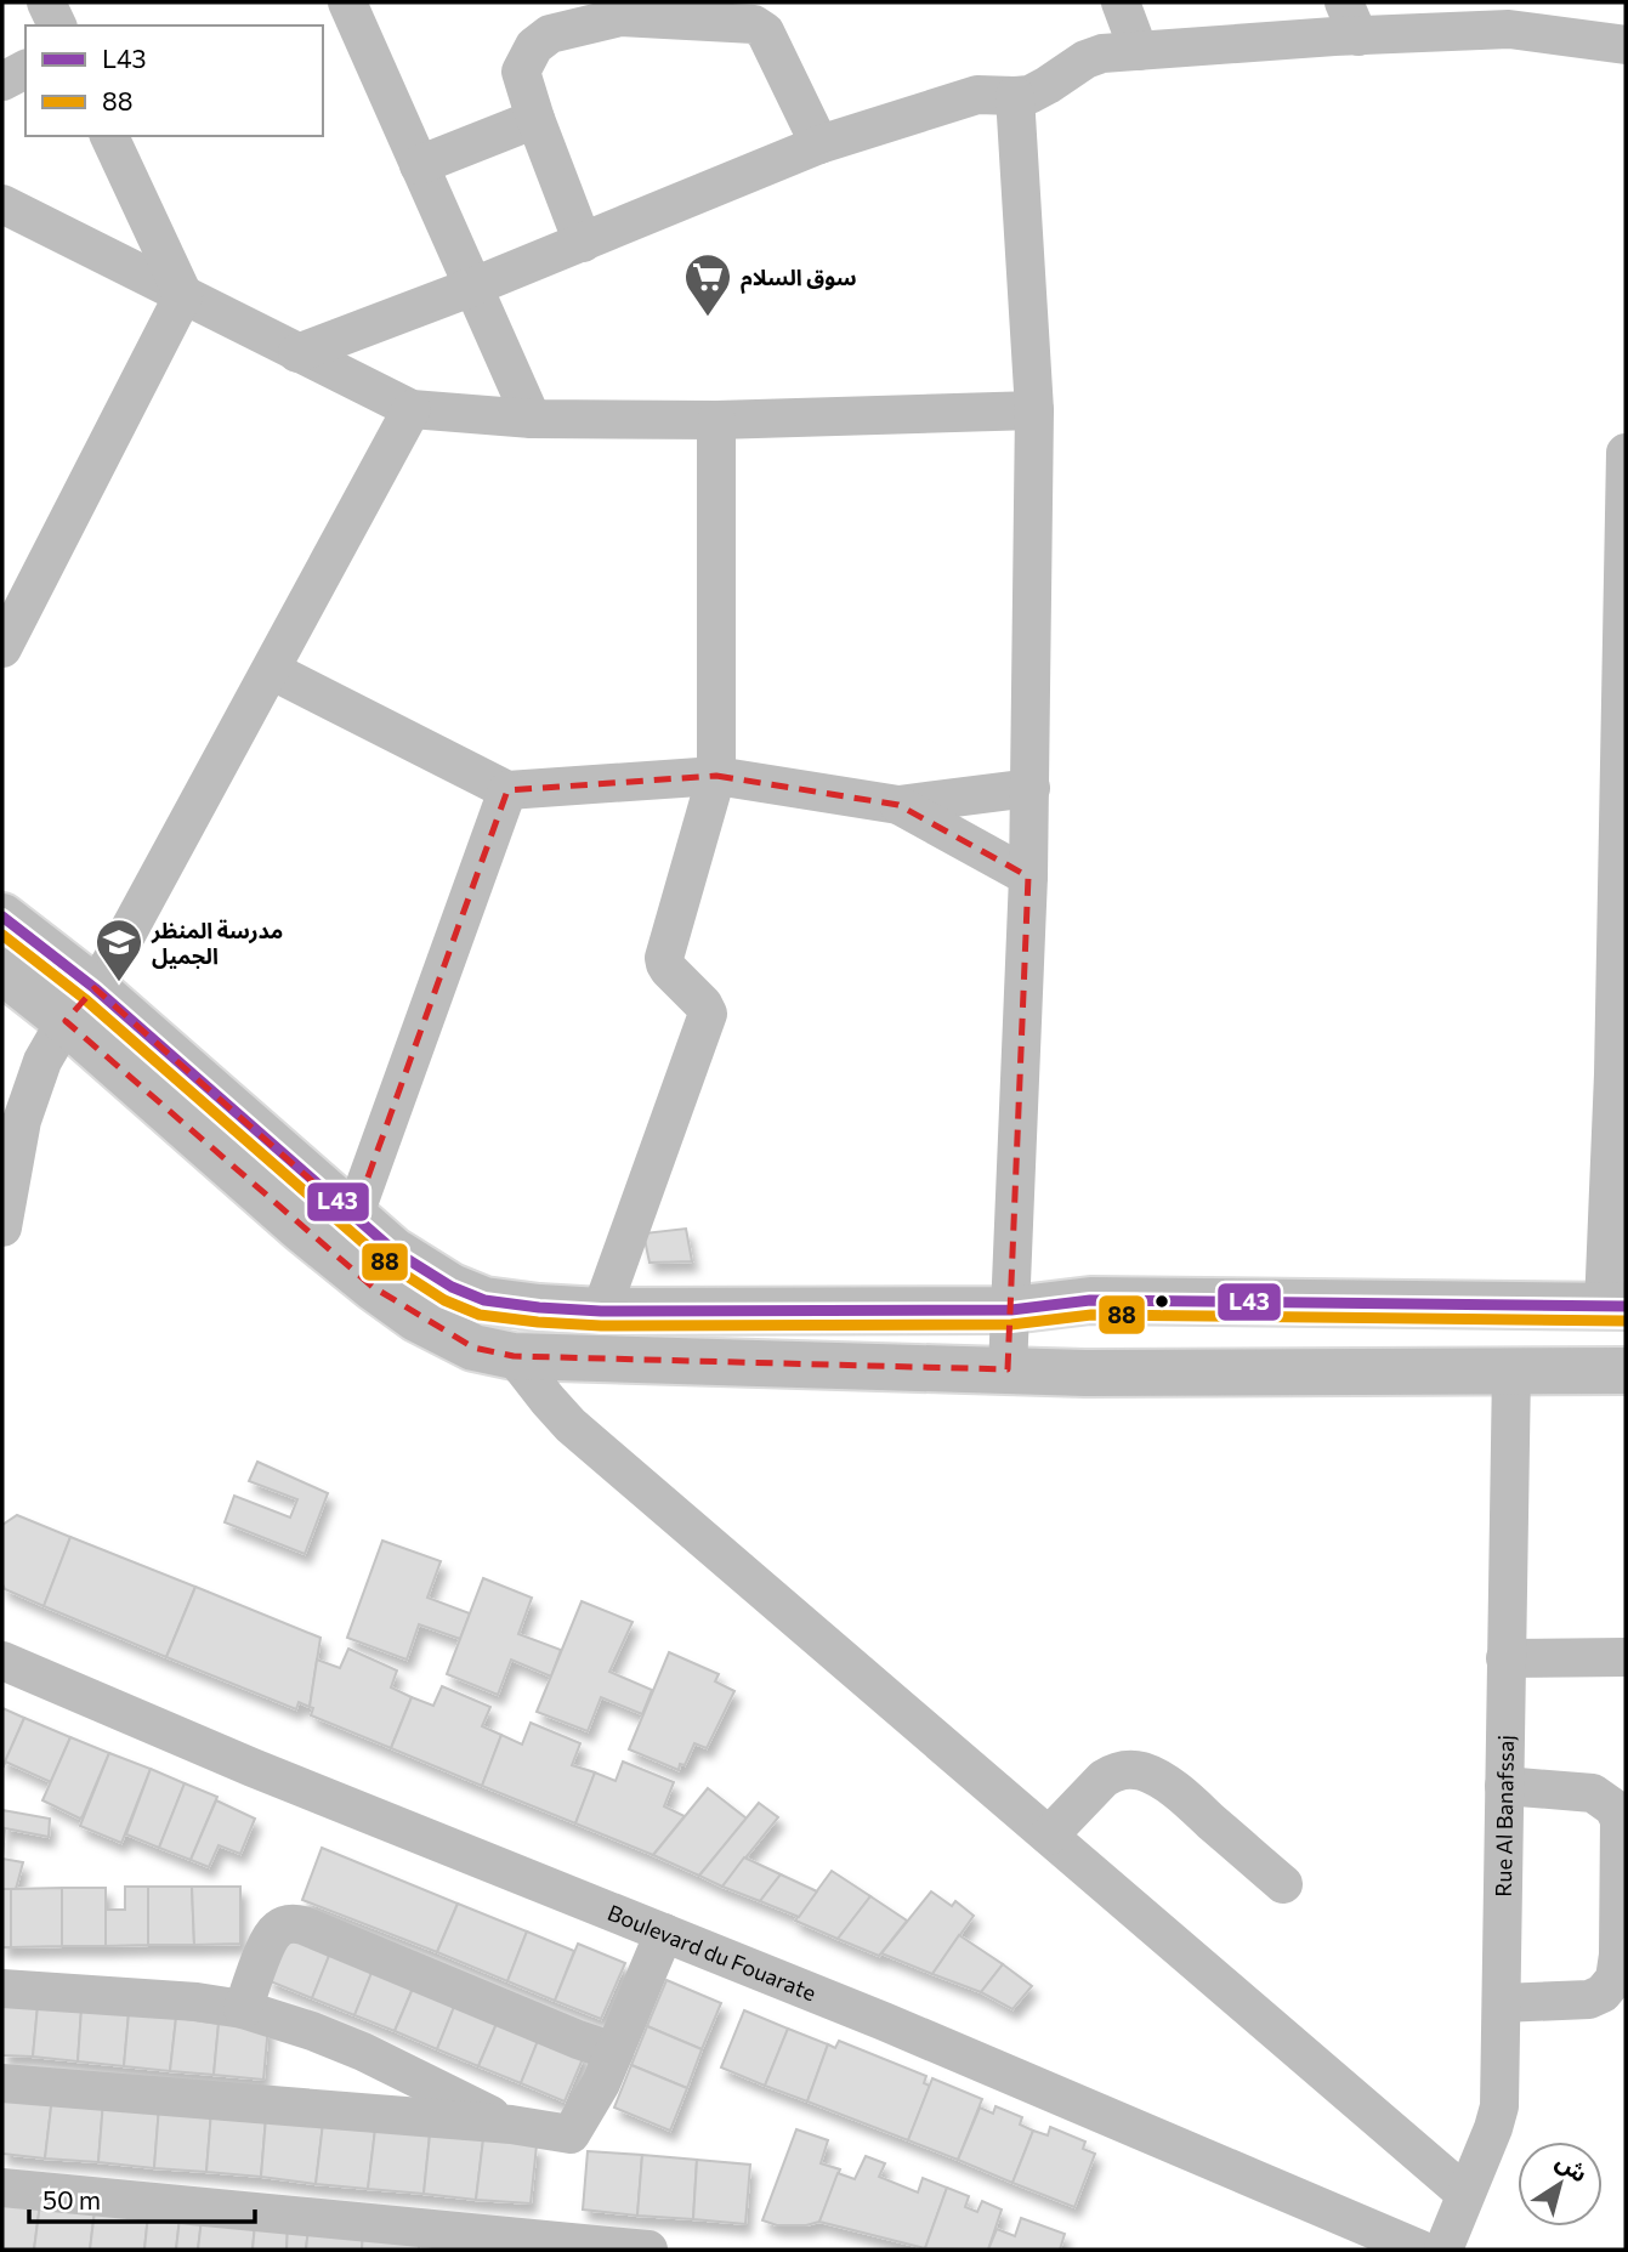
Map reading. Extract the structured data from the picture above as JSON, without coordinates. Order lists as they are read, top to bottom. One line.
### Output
{"streets":{"street":["Rue Al Banafssaj","Boulevard du Fouarate"]},"places":{"supermarket":["سوق السلام"],"school or university":["مدرسة المنظر الجميل"]},"lines":["transit line L43","transit line 88"],"legend":["L43","88"],"scale_bar":"50 m","north":"top right"}
